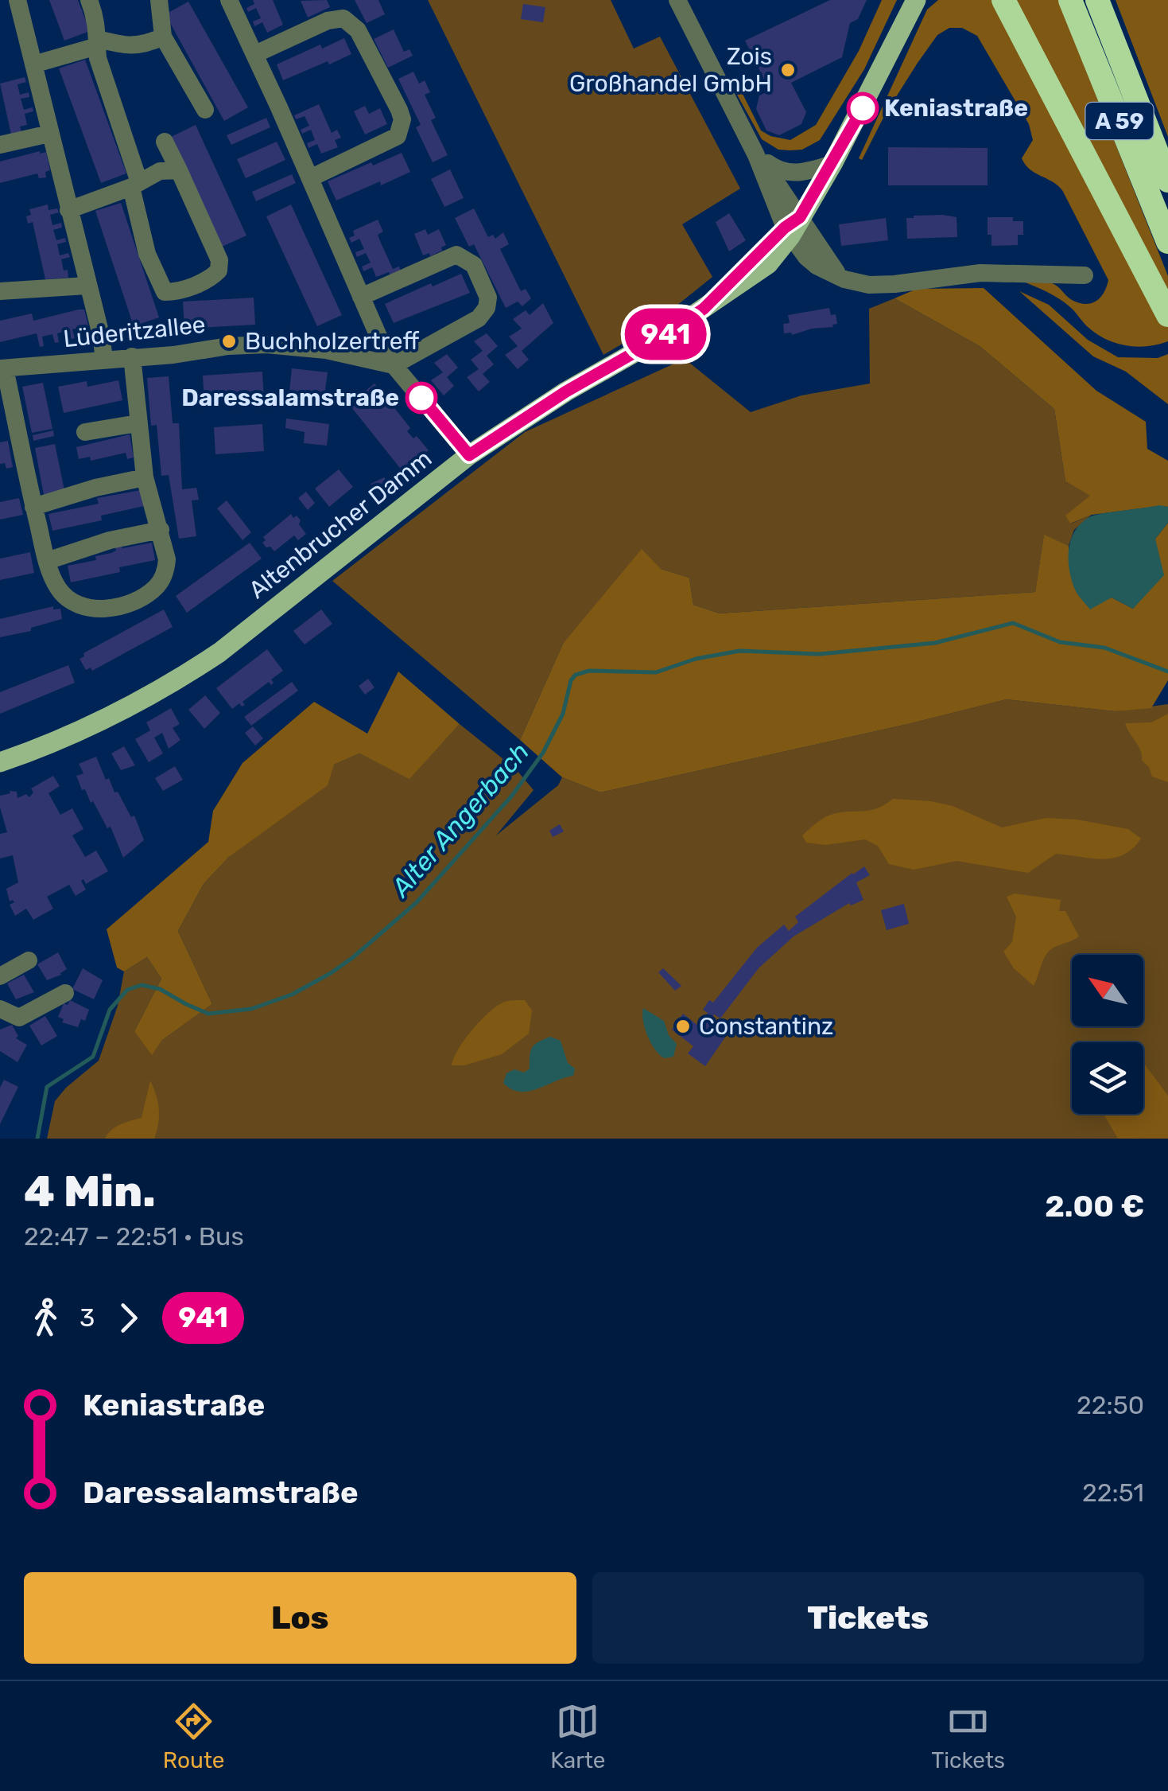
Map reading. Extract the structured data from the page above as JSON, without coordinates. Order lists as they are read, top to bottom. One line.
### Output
{"streets":{"highway":["A 59"],"main road":["Altenbrucher Damm"],"street":["Lüderitzallee"]},"water":["Alter Angerbach"],"places":["Zois Großhandel GmbH","Keniastraße","Buchholzertreff","Daressalamstraße","Constantinz"],"lines":["bus line 941"],"north":"top left","page":{"on_map":"941","heading":["4 Min.","22:47 – 22:51 · Bus","2.00 €"],"legs":["3","941"],"list":[{"name":"Keniastraße","value":"22:50"},{"name":"Daressalamstraße","value":"22:51"}],"buttons":["Los","Tickets"],"tabs":["Route","Karte","Tickets"]}}
